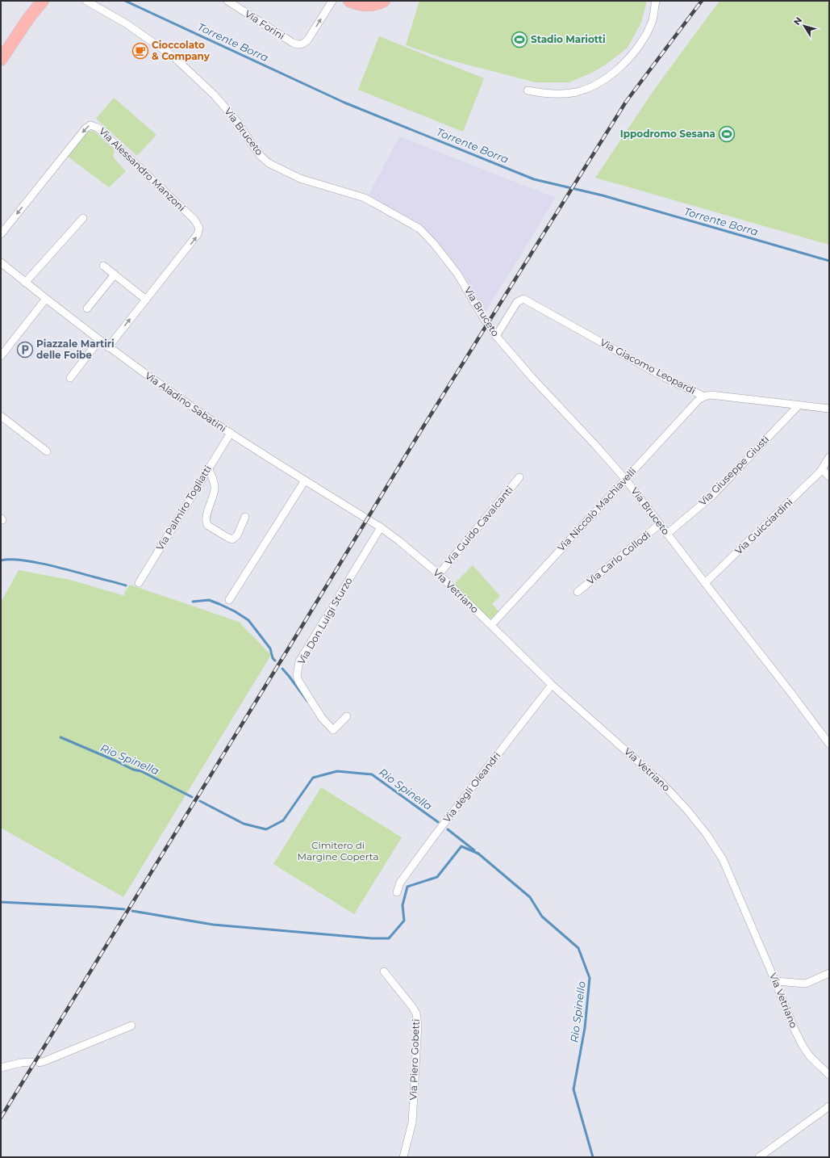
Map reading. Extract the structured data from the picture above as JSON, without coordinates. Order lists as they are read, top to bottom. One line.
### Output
{"streets":{"street":["Via Forini","Via Bruceto","Via Alessandro Manzoni","Via Giacomo Leopardi","Via Aladino Sabatini","Via Giuseppe Giusti","Via Palmiro Togliatti","Via Niccolò Machiavelli","Via Guido Cavalcanti","Via Guicciardini","Via Carlo Collodi","Via Vetriano","Via Don Luigi Sturzo","Via degli Oleandri","Via Piero Gobetti"]},"crossings":[["Via Bruceto","Via Giacomo Leopardi"],["Via Bruceto","Via Giuseppe Giusti"],["Via Bruceto","Via Niccolò Machiavelli"],["Via Bruceto","Via Guicciardini"],["Via Bruceto","Via Carlo Collodi"],["Via Alessandro Manzoni","Via Aladino Sabatini"],["Via Giacomo Leopardi","Via Giuseppe Giusti"],["Via Giacomo Leopardi","Via Niccolò Machiavelli"],["Via Aladino Sabatini","Via Palmiro Togliatti"],["Via Aladino Sabatini","Via Vetriano"],["Via Aladino Sabatini","Via Don Luigi Sturzo"],["Via Niccolò Machiavelli","Via Vetriano"],["Via Guido Cavalcanti","Via Vetriano"],["Via Vetriano","Via Don Luigi Sturzo"],["Via Vetriano","Via degli Oleandri"]],"water":["Torrente Borra","Rio Spinella","Rio Spinello"],"parks":["Cimitero di Margine Coperta"],"places":{"sports":["Stadio Mariotti","Ippodromo Sesana"],"cafe":["Cioccolato & Company"],"parking":["Piazzale Martiri delle Foibe"]},"north":"top left"}
